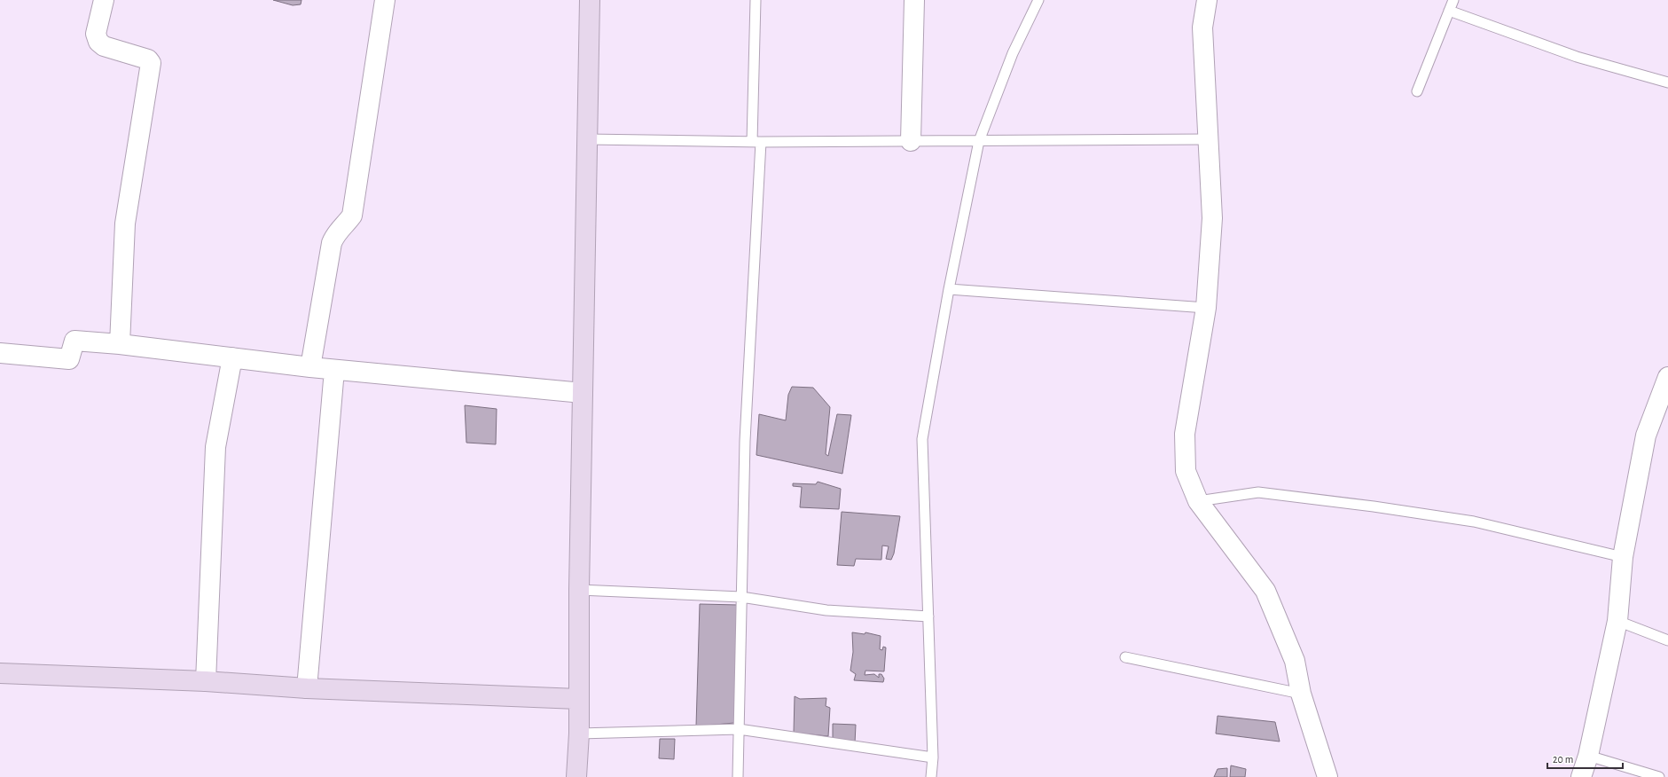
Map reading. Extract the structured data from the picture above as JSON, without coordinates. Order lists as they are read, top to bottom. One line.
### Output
{"scale_bar":"20 m"}
